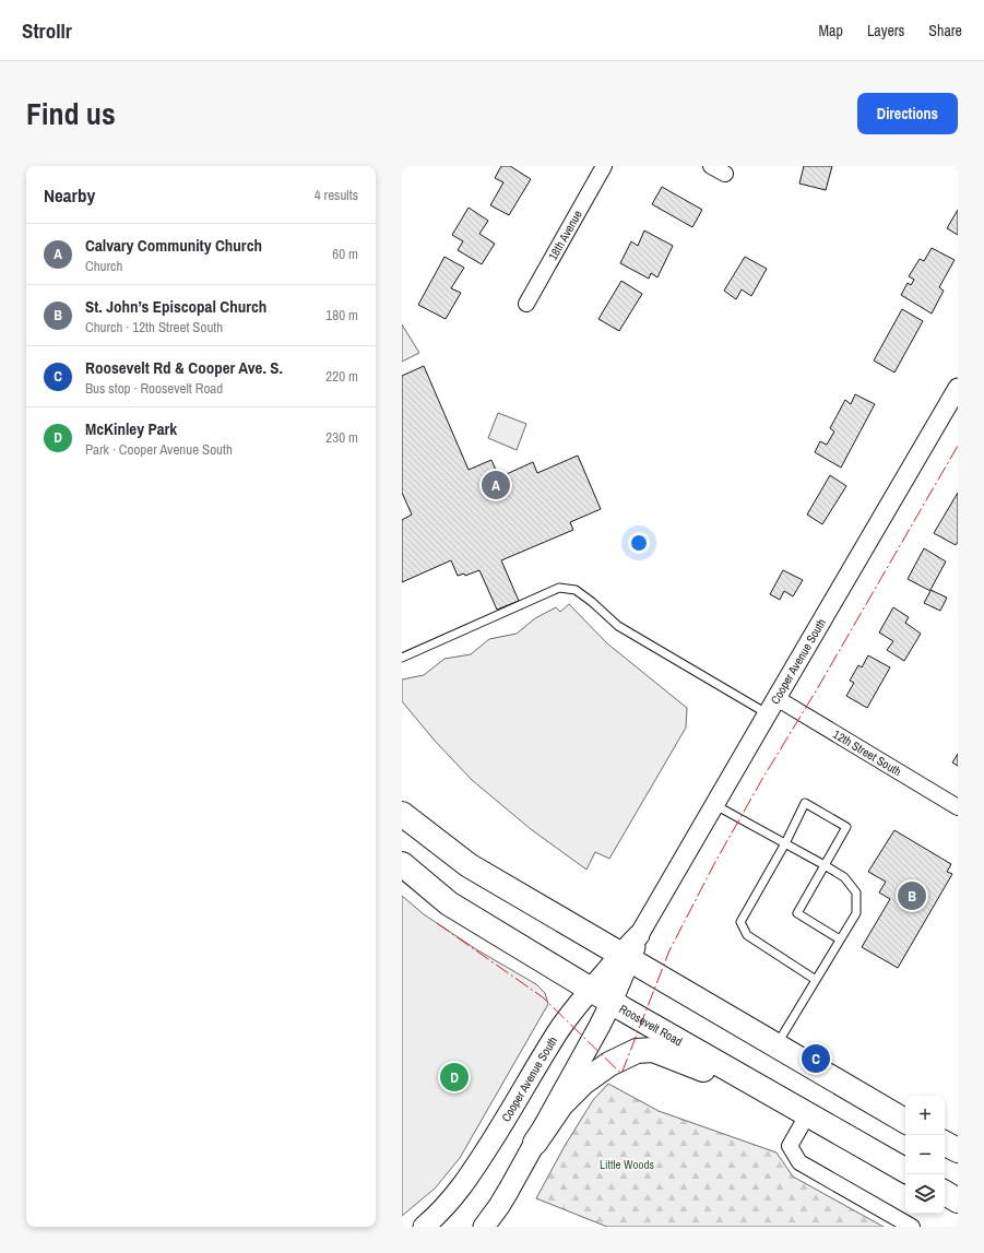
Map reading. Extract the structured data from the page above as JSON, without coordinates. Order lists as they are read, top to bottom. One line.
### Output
{"streets":{"main road":["Cooper Avenue South","Roosevelt Road"],"street":["18th Avenue","12th Street South"]},"crossings":[["Cooper Avenue South","12th Street South"],["Cooper Avenue South","Roosevelt Road"]],"parks":["Little Woods"],"page":{"header":"Strollr","nav":["Map","Layers","Share"],"title":"Find us","buttons":"Directions","heading":["Nearby","4 results"],"list":[{"mark":"A","name":"Calvary Community Church","note":"Church","value":"60 m"},{"mark":"B","name":"St. John’s Episcopal Church","note":"Church · 12th Street South","value":"180 m"},{"mark":"C","name":"Roosevelt Rd & Cooper Ave. S.","note":"Bus stop · Roosevelt Road","value":"220 m"},{"mark":"D","name":"McKinley Park","note":"Park · Cooper Avenue South","value":"230 m"}],"pins":["A","B","C","D"],"map_buttons":["+","−"]}}
